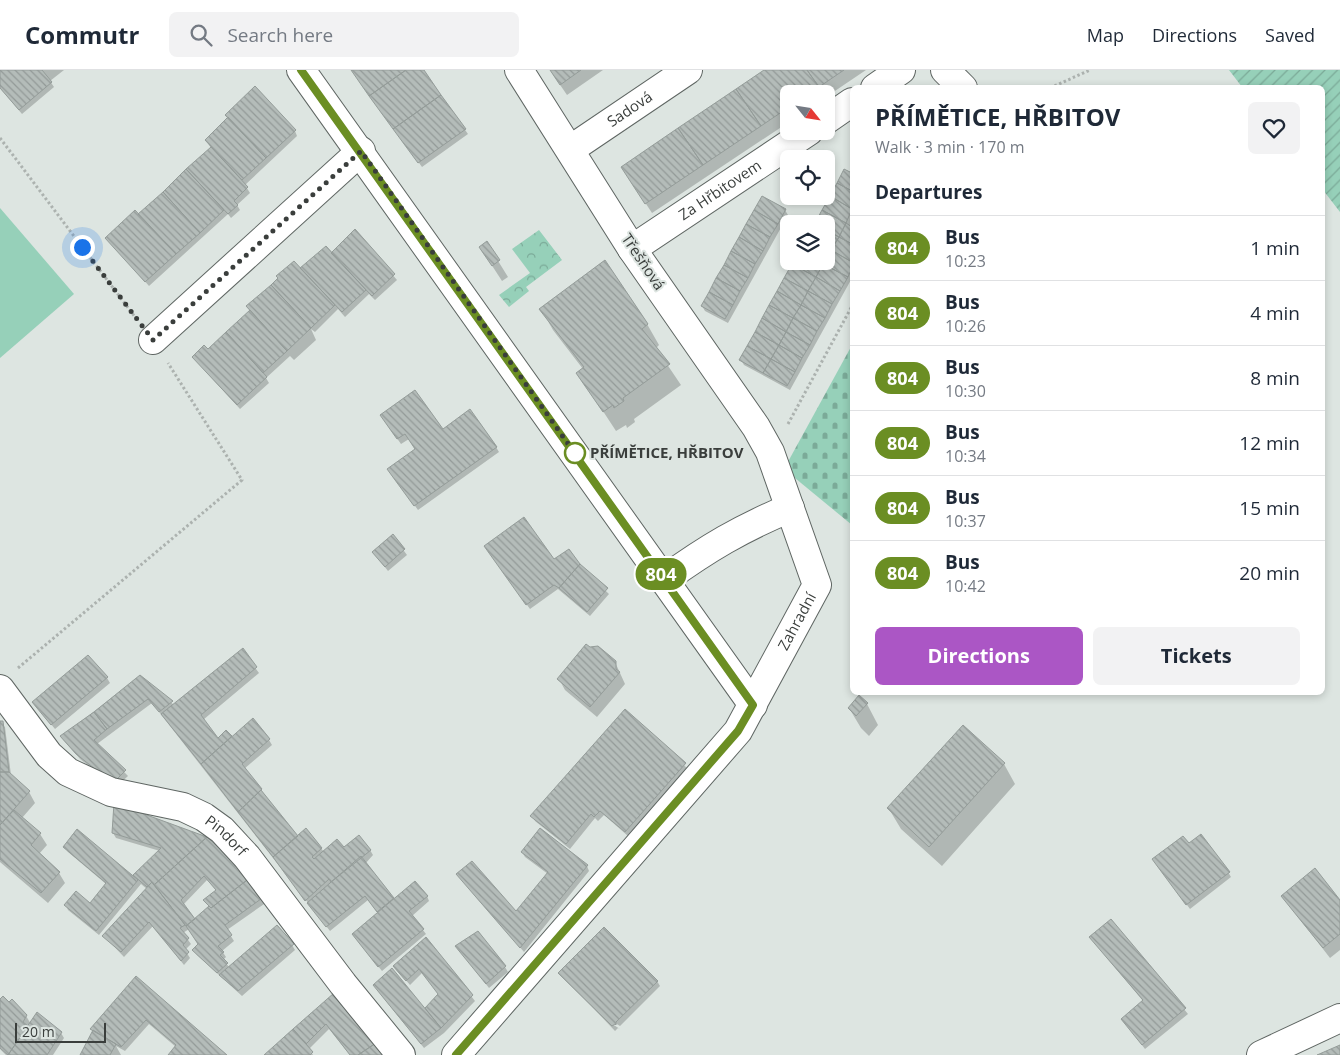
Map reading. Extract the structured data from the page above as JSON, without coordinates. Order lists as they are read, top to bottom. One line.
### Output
{"streets":{"street":["Sadová","Za Hřbitovem","Třešňová","Zahradní","Pindorf"]},"crossings":[["Sadová","Třešňová"],["Za Hřbitovem","Třešňová"],["Třešňová","Zahradní"]],"places":["PŘÍMĚTICE, HŘBITOV"],"lines":["bus line 804"],"scale_bar":"20 m","north":"bottom right","page":{"header":"Commutr","search":"Search here","nav":["Map","Directions","Saved"],"on_map":"804","heading":[["PŘÍMĚTICE, HŘBITOV","Walk · 3 min · 170 m"],"Departures"],"list":[{"mark":"804","name":"Bus","note":"10:23","value":"1 min"},{"mark":"804","name":"Bus","note":"10:26","value":"4 min"},{"mark":"804","name":"Bus","note":"10:30","value":"8 min"},{"mark":"804","name":"Bus","note":"10:34","value":"12 min"},{"mark":"804","name":"Bus","note":"10:37","value":"15 min"},{"mark":"804","name":"Bus","note":"10:42","value":"20 min"}],"buttons":["Directions","Tickets"],"scale":"20 m"}}
